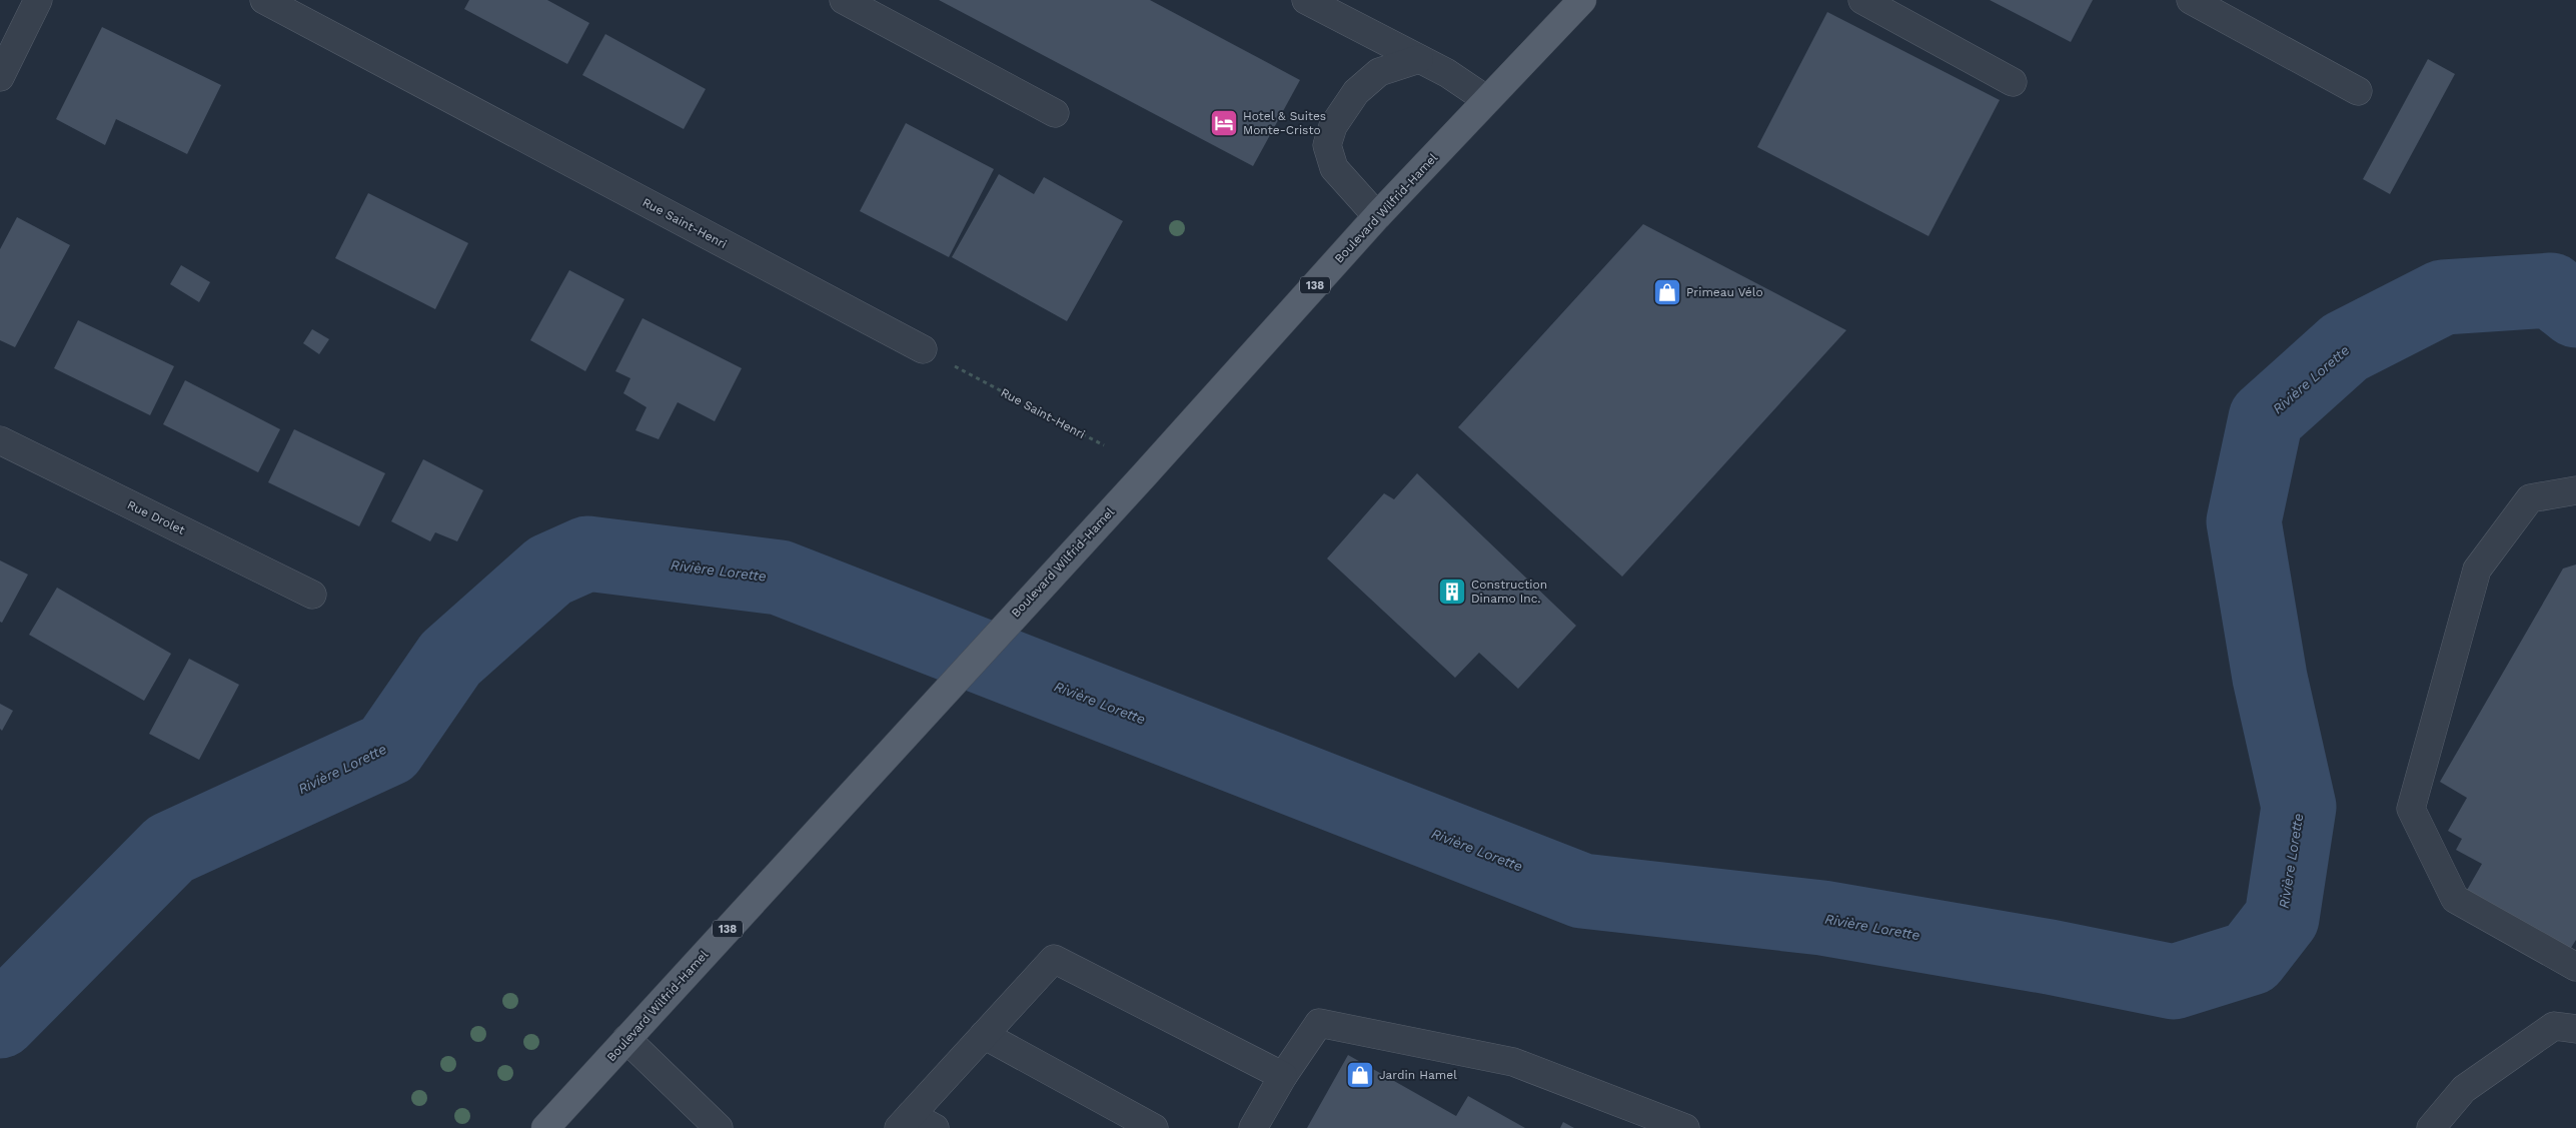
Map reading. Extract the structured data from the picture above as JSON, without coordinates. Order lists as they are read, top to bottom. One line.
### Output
{"streets":{"main road":["Boulevard Wilfrid-Hamel","138"],"street":["Rue Saint-Henri","Rue Drolet"]},"water":["Rivière Lorette"],"places":{"hotel":["Hotel & Suites Monte-Cristo"],"shop":["Primeau Vélo","Jardin Hamel"],"building":["Construction Dinamo Inc."]}}
